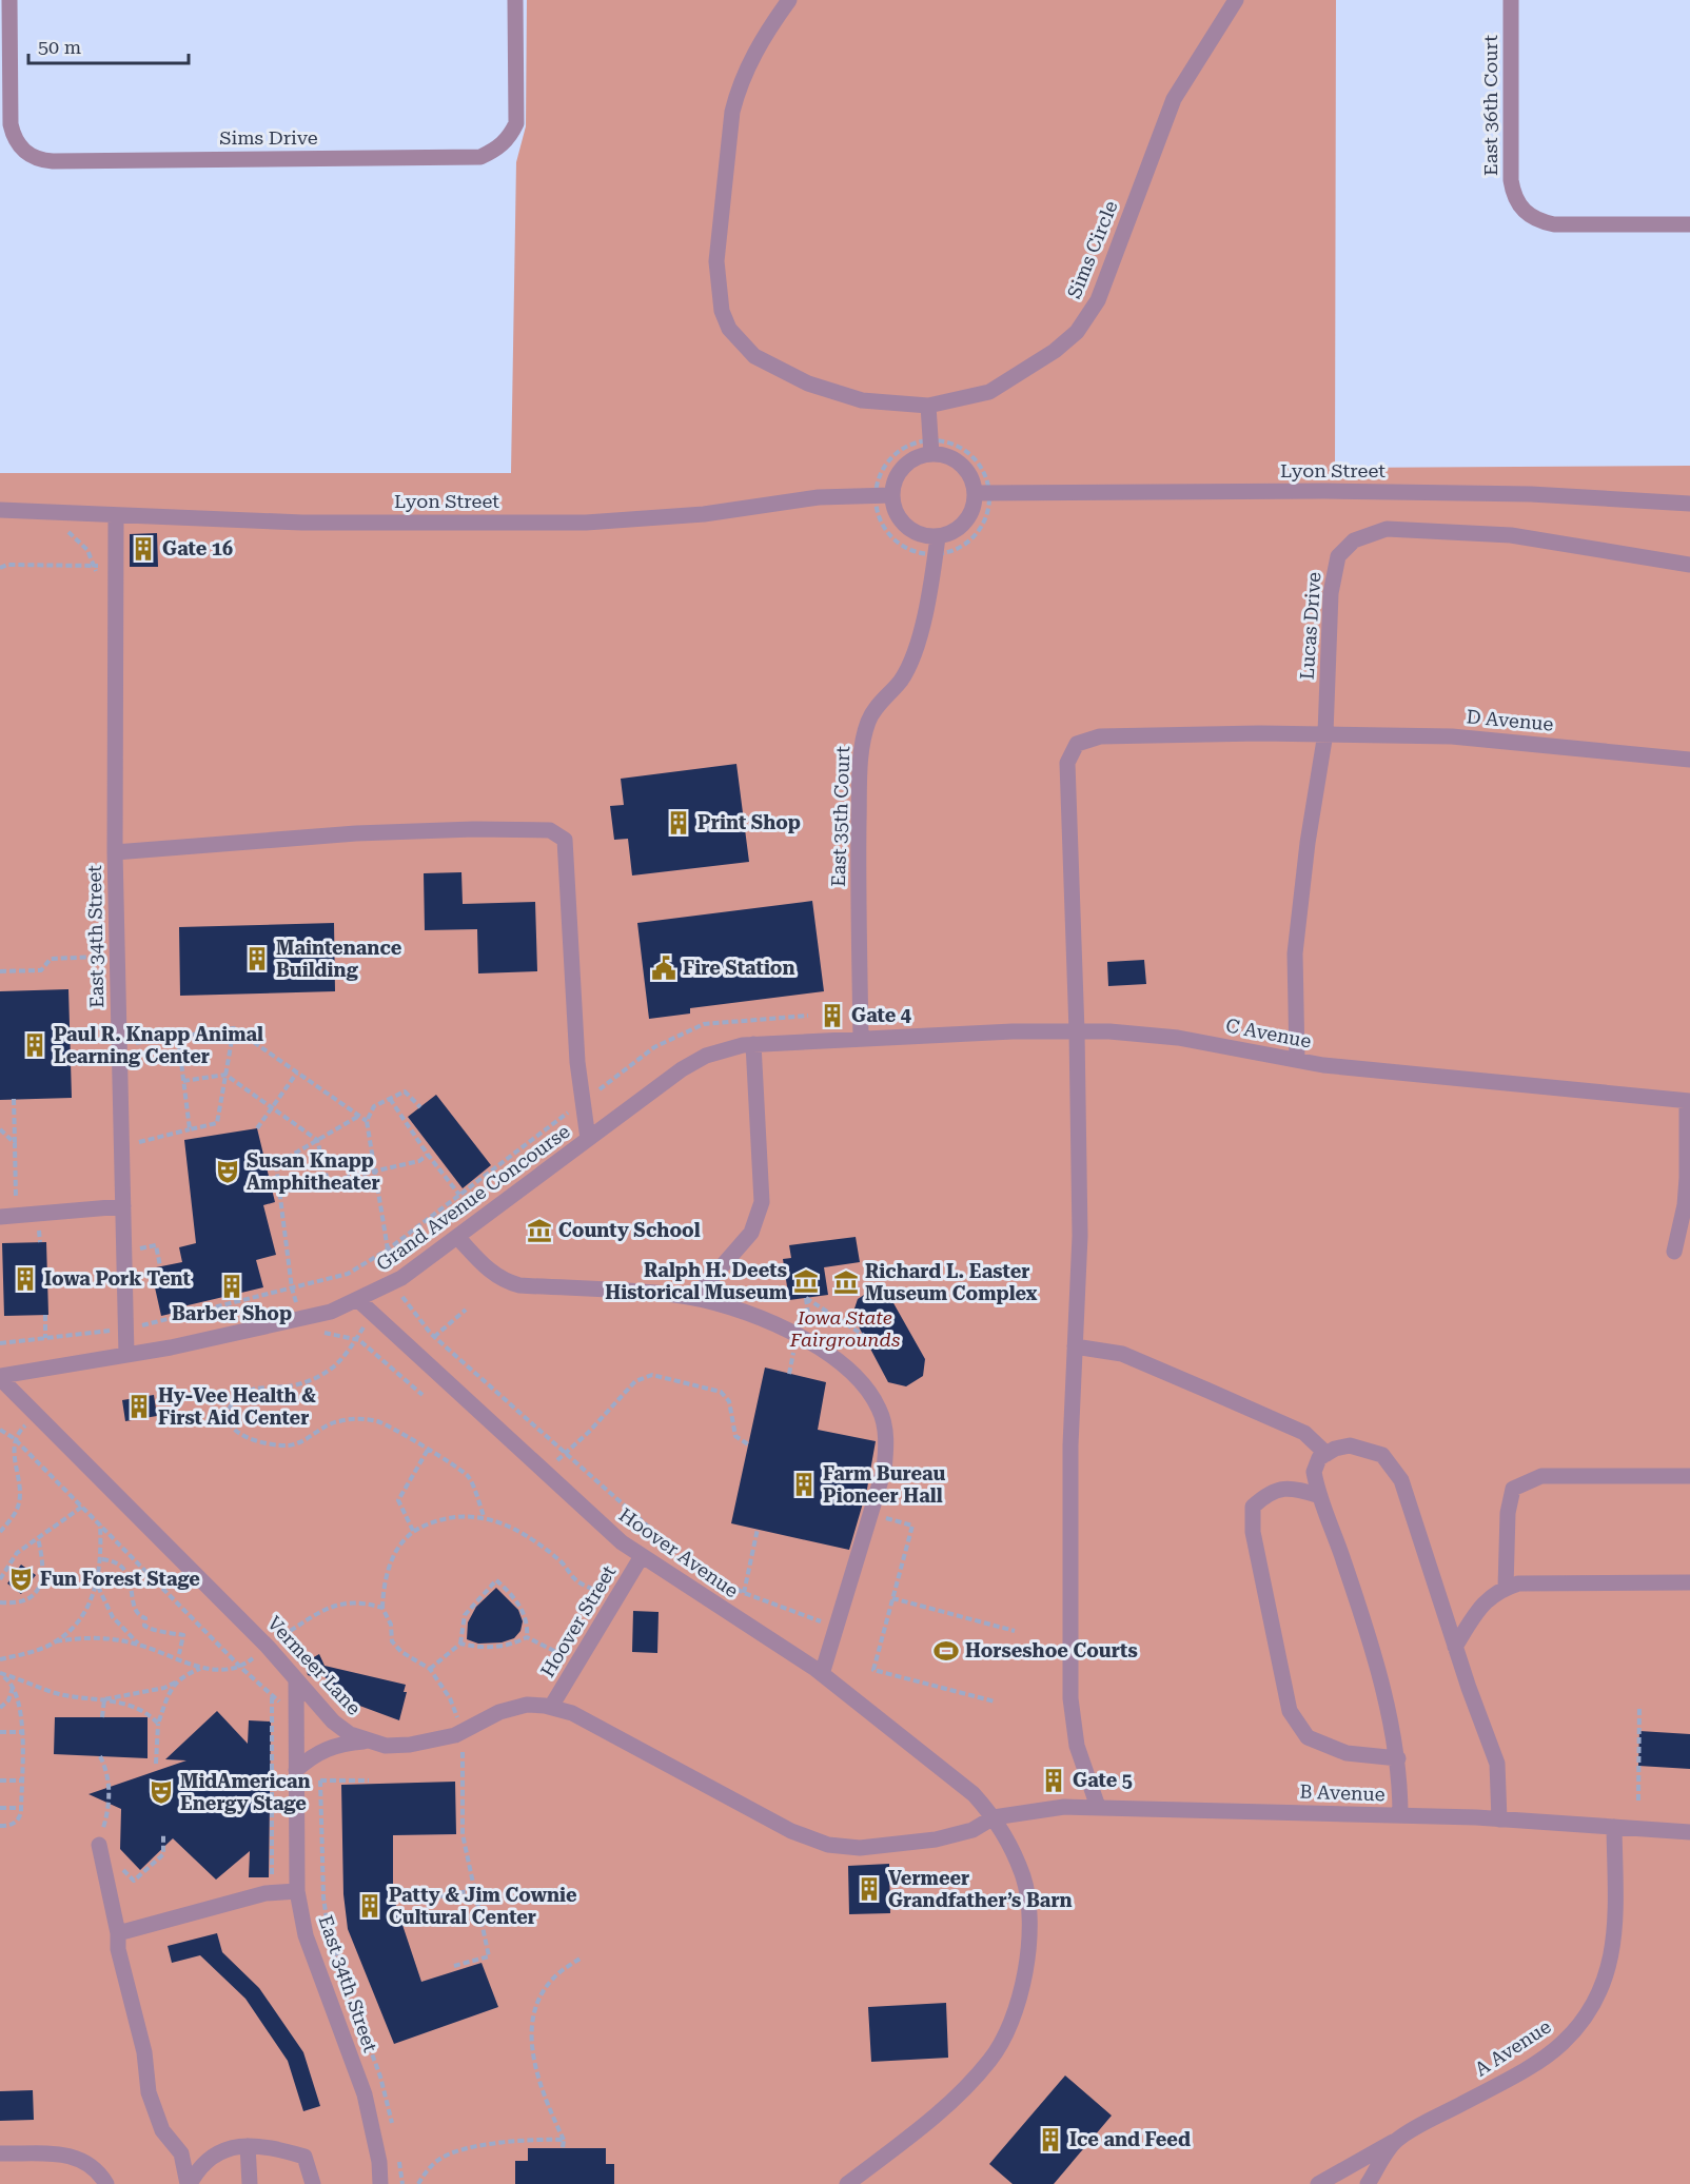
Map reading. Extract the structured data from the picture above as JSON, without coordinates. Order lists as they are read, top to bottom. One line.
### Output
{"streets":{"street":["East 36th Court","Sims Drive","Sims Circle","Lyon Street","Lucas Drive","D Avenue","East 35th Court","East 34th Street","C Avenue","Grand Avenue Concourse","Hoover Avenue","Hoover Street","Vermeer Lane","B Avenue","A Avenue"]},"crossings":[["Lyon Street","East 35th Court"],["Lyon Street","East 34th Street"],["Lucas Drive","D Avenue"],["Lucas Drive","C Avenue"],["D Avenue","C Avenue"],["D Avenue","B Avenue"],["East 35th Court","C Avenue"],["East 34th Street","Grand Avenue Concourse"],["East 34th Street","Vermeer Lane"],["C Avenue","Grand Avenue Concourse"],["Grand Avenue Concourse","Hoover Avenue"],["Grand Avenue Concourse","Vermeer Lane"],["Hoover Avenue","Hoover Street"],["Hoover Avenue","Vermeer Lane"],["Hoover Avenue","B Avenue"],["Hoover Street","Vermeer Lane"],["Vermeer Lane","B Avenue"],["B Avenue","A Avenue"]],"parks":["Iowa State Fairgrounds"],"places":{"building":["Gate 16","Print Shop","Maintenance Building","Gate 4","Paul R. Knapp Animal Learning Center","Iowa Pork Tent","Barber Shop","Hy-Vee Health & First Aid Center","Farm Bureau Pioneer Hall","Gate 5","Vermeer Grandfather’s Barn","Patty & Jim Cownie Cultural Center","Ice and Feed"],"public building":["Fire Station"],"theatre":["Susan Knapp Amphitheater","Fun Forest Stage","MidAmerican Energy Stage"],"museum":["County School","Ralph H. Deets Historical Museum","Richard L. Easter Museum Complex"],"sports":["Horseshoe Courts"]},"scale_bar":"50 m"}
